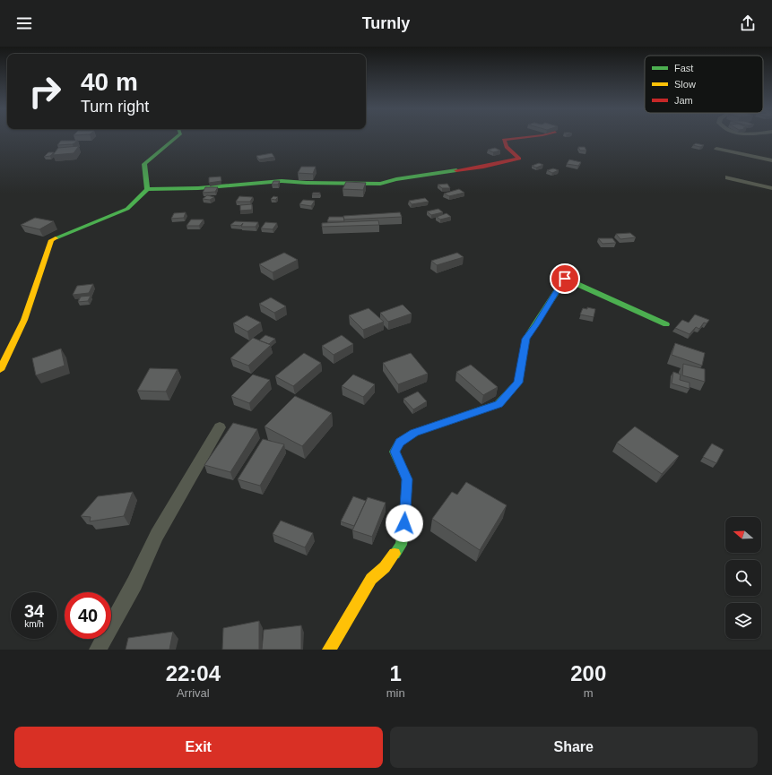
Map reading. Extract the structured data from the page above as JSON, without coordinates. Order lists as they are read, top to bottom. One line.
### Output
{"legend":["Fast","Slow","Jam"],"north":"left","page":{"header":"Turnly","turn":["40 m","Turn right"],"speed":"34 km/h","limit":"40","eta":["22:04","Arrival","1","min","200","m"],"buttons":["Exit","Share"]}}
